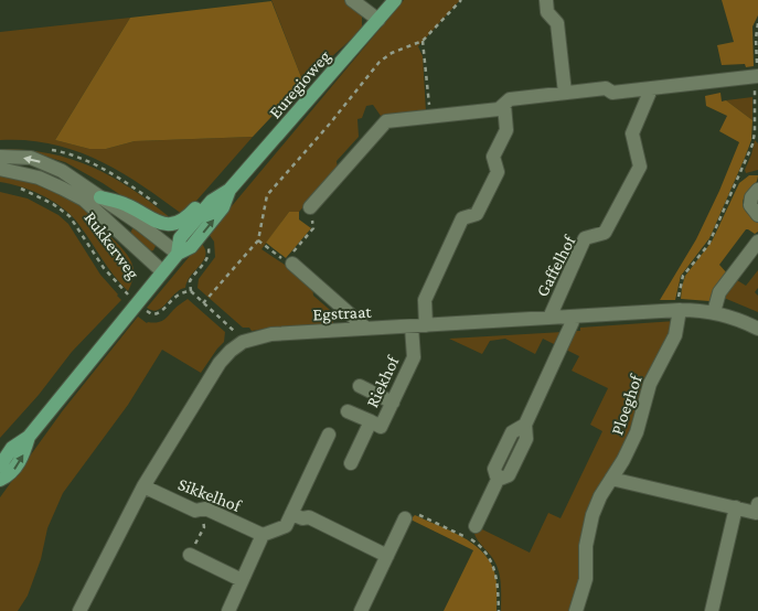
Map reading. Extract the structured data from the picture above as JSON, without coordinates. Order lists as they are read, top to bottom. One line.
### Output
{"streets":{"main road":["Euregioweg"],"street":["Rukkerweg","Gaffelhof","Egstraat","Riekhof","Ploeghof","Sikkelhof"]},"crossings":[["Euregioweg","Rukkerweg"],["Gaffelhof","Egstraat"],["Egstraat","Riekhof"],["Egstraat","Ploeghof"],["Egstraat","Sikkelhof"]]}
